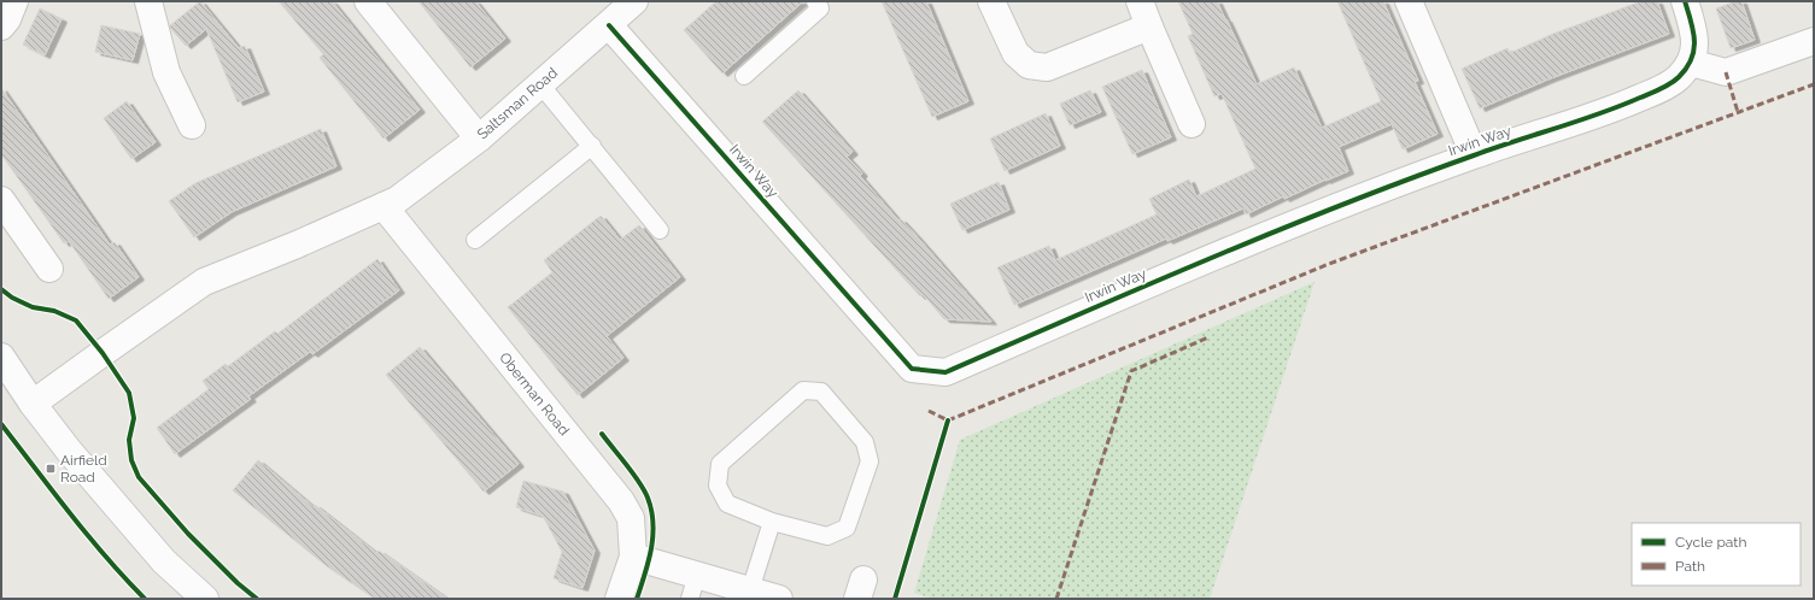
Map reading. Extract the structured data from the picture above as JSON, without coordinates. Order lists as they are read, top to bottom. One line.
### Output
{"streets":{"street":["Saltsman Road","Irwin Way","Oberman Road"]},"crossings":[["Saltsman Road","Irwin Way"],["Saltsman Road","Oberman Road"]],"places":{"transit":["Airfield Road"]},"legend":["Cycle path","Path"]}
